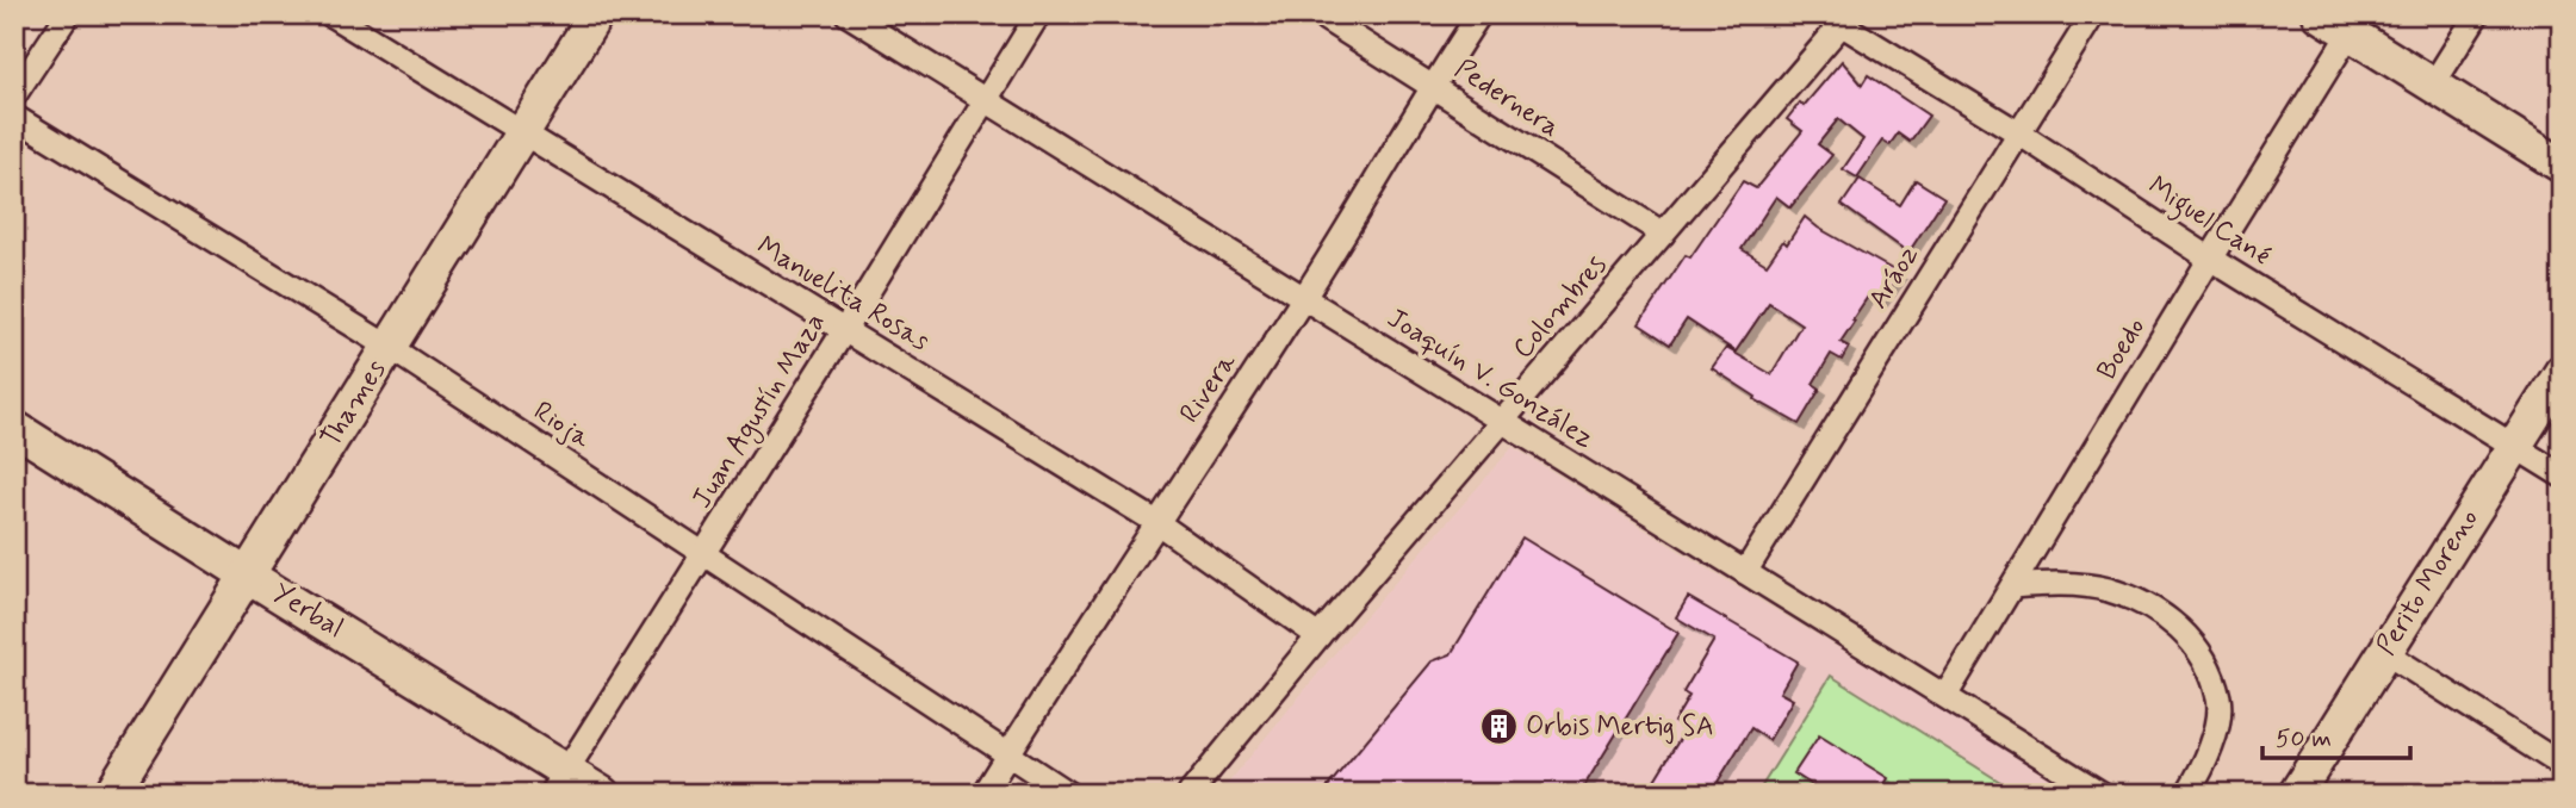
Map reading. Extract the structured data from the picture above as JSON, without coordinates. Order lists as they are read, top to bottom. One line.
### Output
{"streets":{"street":["Pedernera","Miguel Cané","Aráoz","Manuelita Rosas","Colombres","Boedo","Joaquín V. González","Rivera","Thames","Juan Agustín Maza","Rioja","Perito Moreno","Yerbal"]},"crossings":[["Pedernera","Colombres"],["Pedernera","Rivera"],["Miguel Cané","Aráoz"],["Miguel Cané","Colombres"],["Miguel Cané","Boedo"],["Miguel Cané","Perito Moreno"],["Aráoz","Joaquín V. González"],["Manuelita Rosas","Colombres"],["Manuelita Rosas","Rivera"],["Manuelita Rosas","Thames"],["Manuelita Rosas","Juan Agustín Maza"],["Colombres","Joaquín V. González"],["Boedo","Joaquín V. González"],["Joaquín V. González","Rivera"],["Joaquín V. González","Juan Agustín Maza"],["Rivera","Rioja"],["Thames","Rioja"],["Thames","Yerbal"],["Juan Agustín Maza","Rioja"],["Juan Agustín Maza","Yerbal"]],"places":{"building":["Orbis Mertig SA"]},"scale_bar":"50 m"}
